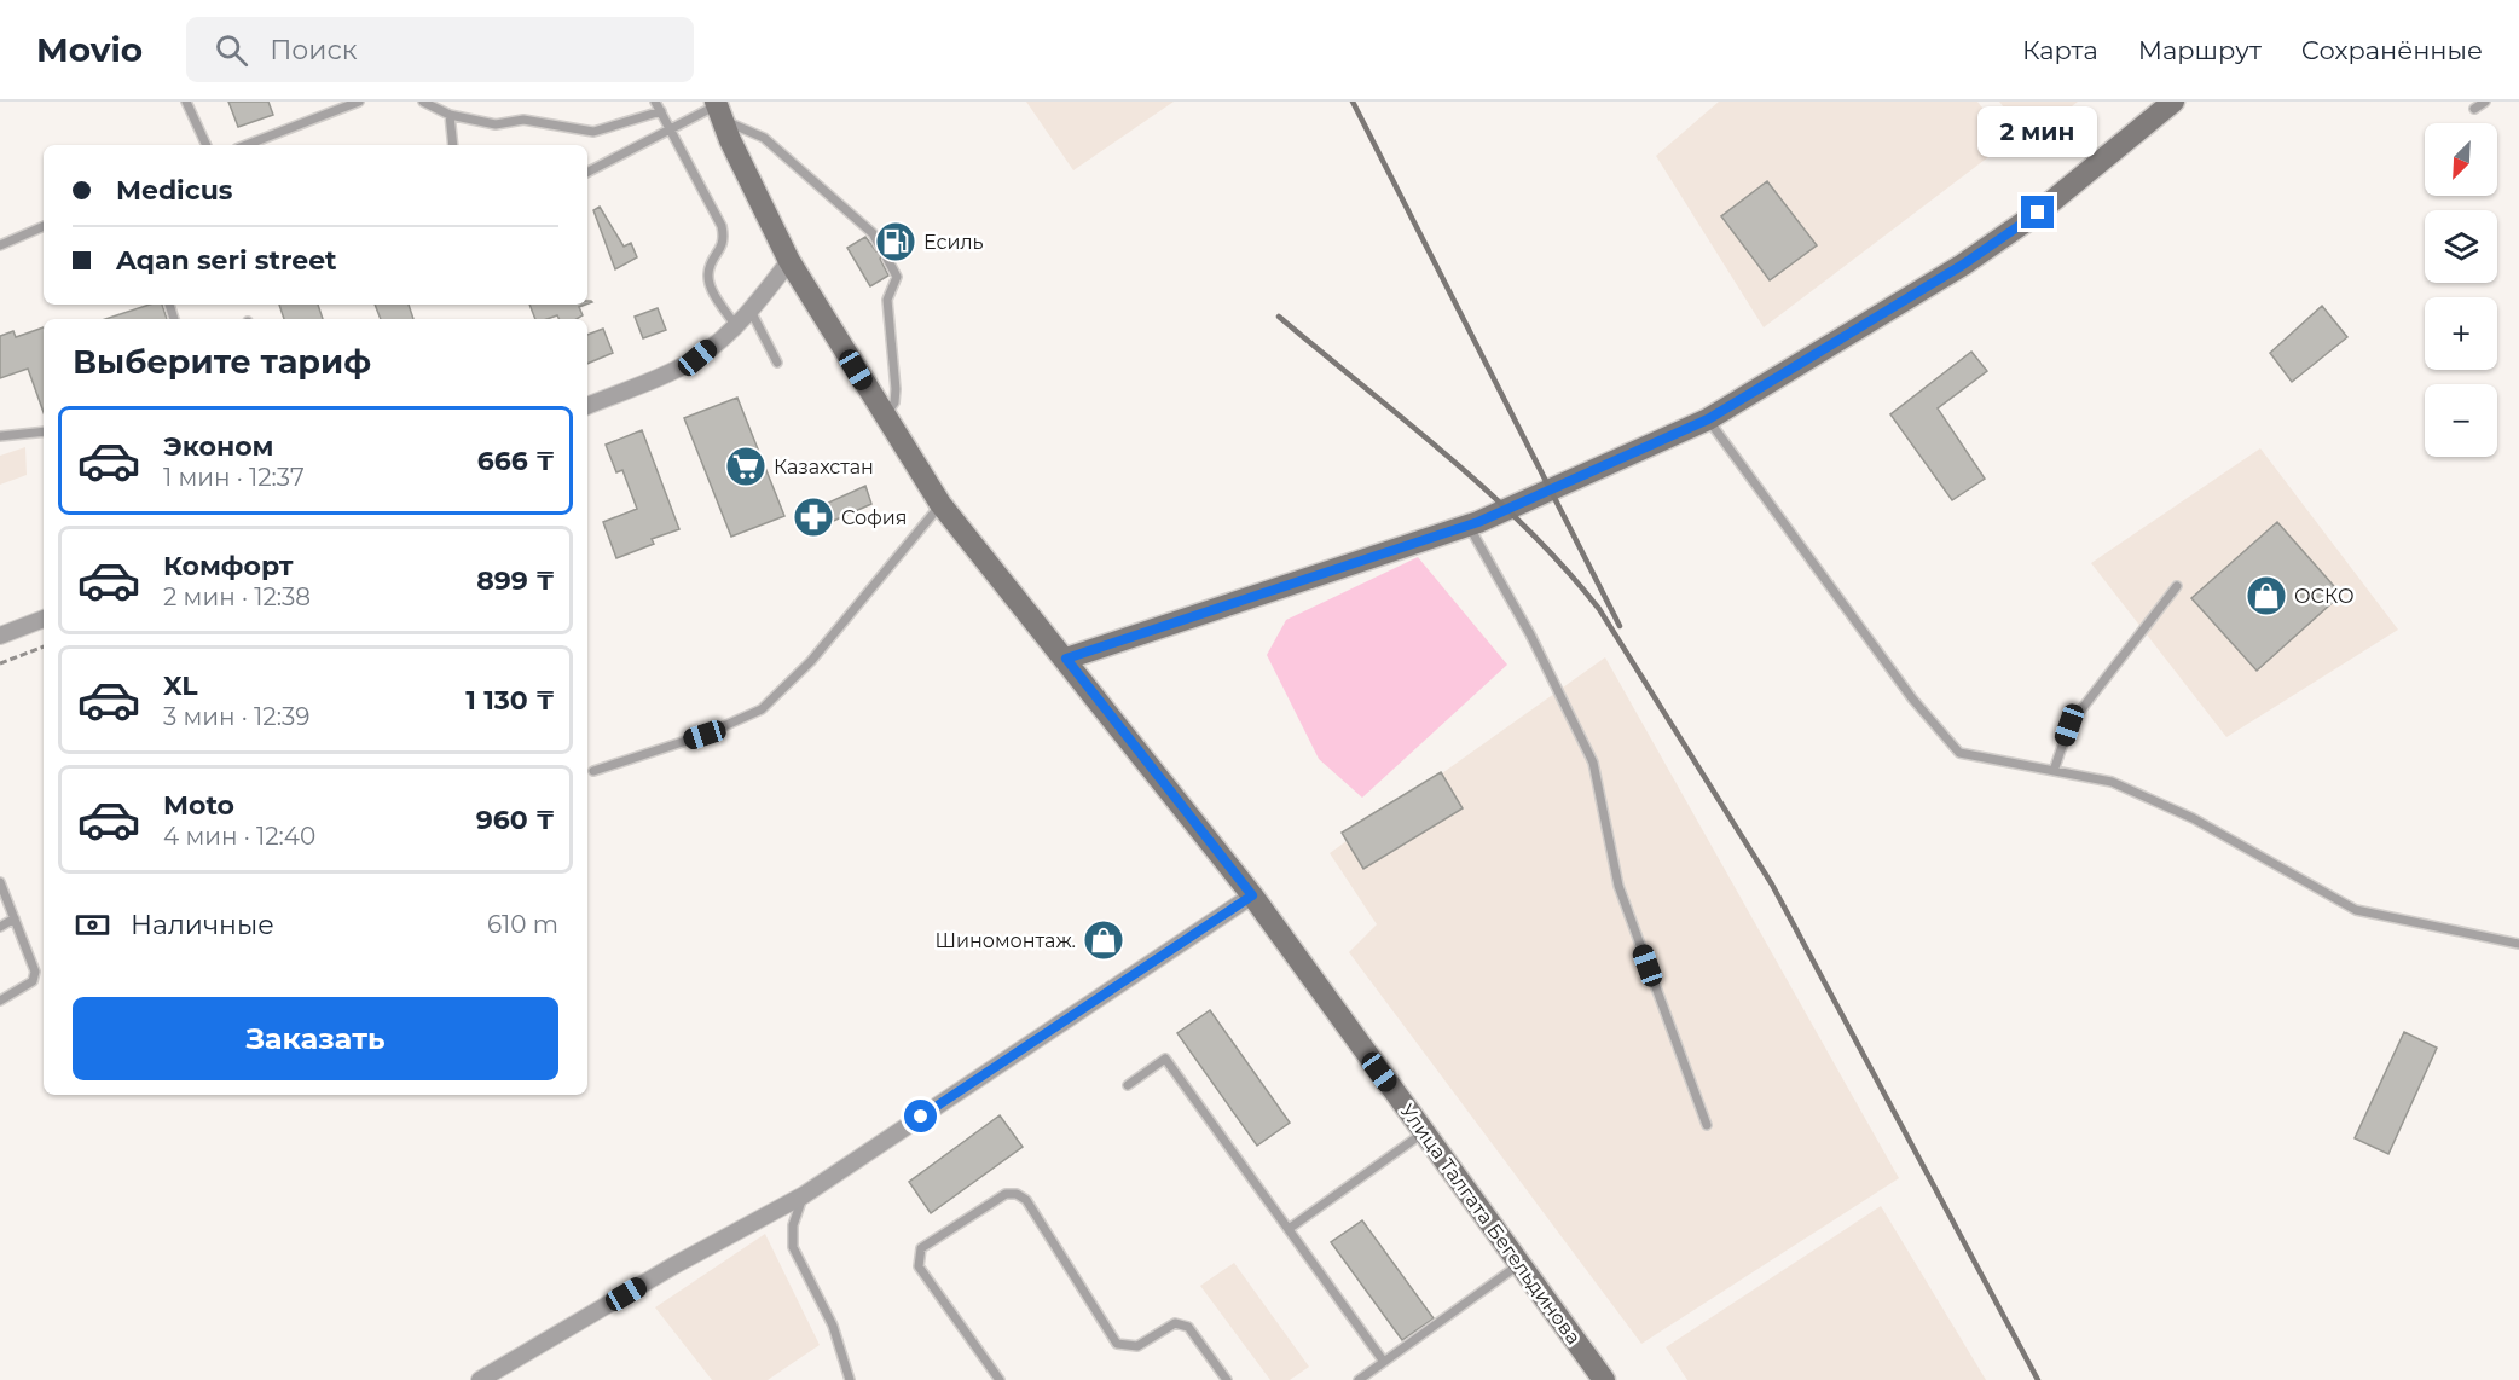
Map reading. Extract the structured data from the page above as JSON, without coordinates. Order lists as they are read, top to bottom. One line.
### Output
{"streets":{"street":["Улица Талгата Бегельдинова"]},"places":{"fuel station":["Есиль"],"supermarket":["Казахстан"],"pharmacy":["София"],"shop":["ОСКО","Шиномонтаж."]},"north":"bottom left","page":{"header":"Movio","search":"Поиск","nav":["Карта","Маршрут","Сохранённые"],"bubble":"2 мин","map_buttons":["+","−"],"banner":["Medicus","Aqan seri street"],"heading":"Выберите тариф","list":[{"name":"Эконом","note":"1 мин · 12:37","value":"666 ₸"},{"name":"Комфорт","note":"2 мин · 12:38","value":"899 ₸"},{"name":"XL","note":"3 мин · 12:39","value":"1 130 ₸"},{"name":"Moto","note":"4 мин · 12:40","value":"960 ₸"}],"pay":["Наличные","610 m"],"buttons":"Заказать"}}
